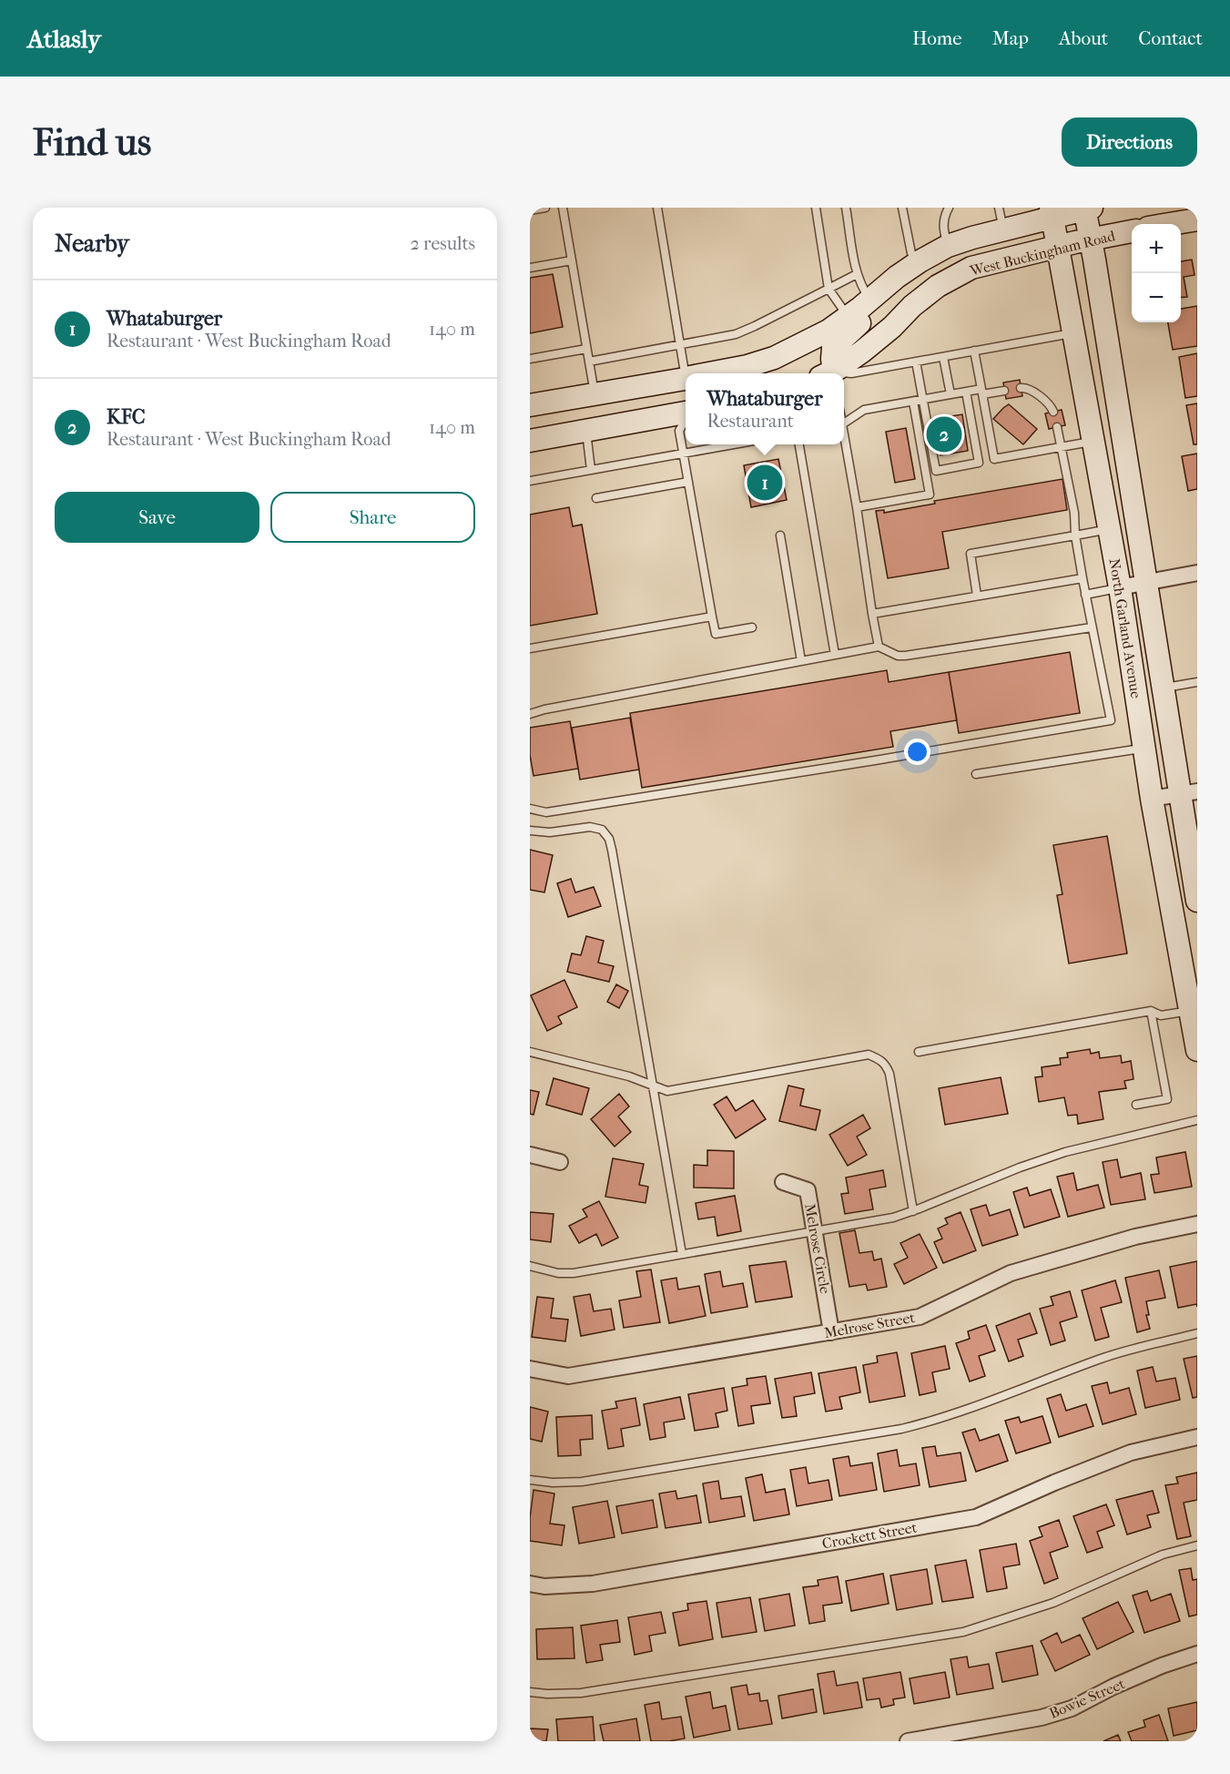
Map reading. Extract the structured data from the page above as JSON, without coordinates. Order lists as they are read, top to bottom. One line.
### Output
{"streets":{"main road":["West Buckingham Road","North Garland Avenue"],"street":["Melrose Circle","Melrose Street","Crockett Street","Bowie Street"]},"crossings":[["West Buckingham Road","North Garland Avenue"],["Melrose Circle","Melrose Street"]],"page":{"header":"Atlasly","nav":["Home","Map","About","Contact"],"buttons":["Directions",["Save","Share"]],"title":"Find us","heading":["Nearby","2 results"],"map_buttons":["+","−"],"list":[{"mark":"1","name":"Whataburger","note":"Restaurant · West Buckingham Road","value":"140 m"},{"mark":"2","name":"KFC","note":"Restaurant · West Buckingham Road","value":"140 m"}],"popup":["Whataburger","Restaurant"],"pins":["2","1"]}}
